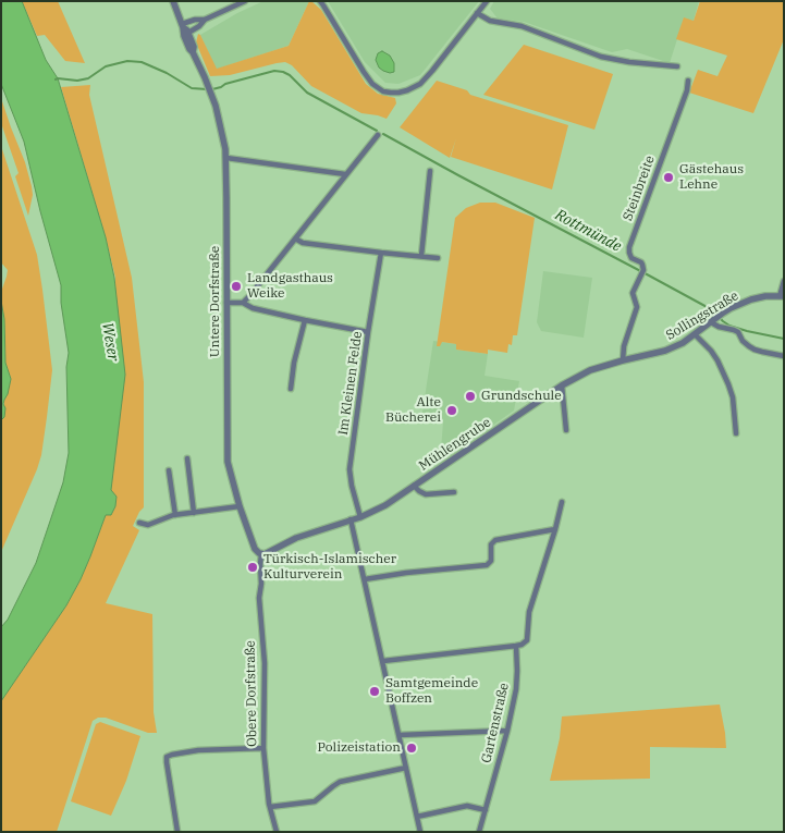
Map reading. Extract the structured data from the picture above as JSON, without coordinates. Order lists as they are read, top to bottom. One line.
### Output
{"streets":{"street":["Steinbreite","Untere Dorfstraße","Sollingstraße","Im Kleinen Felde","Mühlengrube","Obere Dorfstraße","Gartenstraße"]},"crossings":[["Steinbreite","Mühlengrube"],["Untere Dorfstraße","Mühlengrube"],["Untere Dorfstraße","Obere Dorfstraße"],["Sollingstraße","Mühlengrube"],["Im Kleinen Felde","Mühlengrube"],["Mühlengrube","Obere Dorfstraße"]],"water":["Rottmünde","Weser"],"places":["Gästehaus Lehne","Landgasthaus Weike","Grundschule","Alte Bücherei","Türkisch-Islamischer Kulturverein","Samtgemeinde Boffzen","Polizeistation"]}
